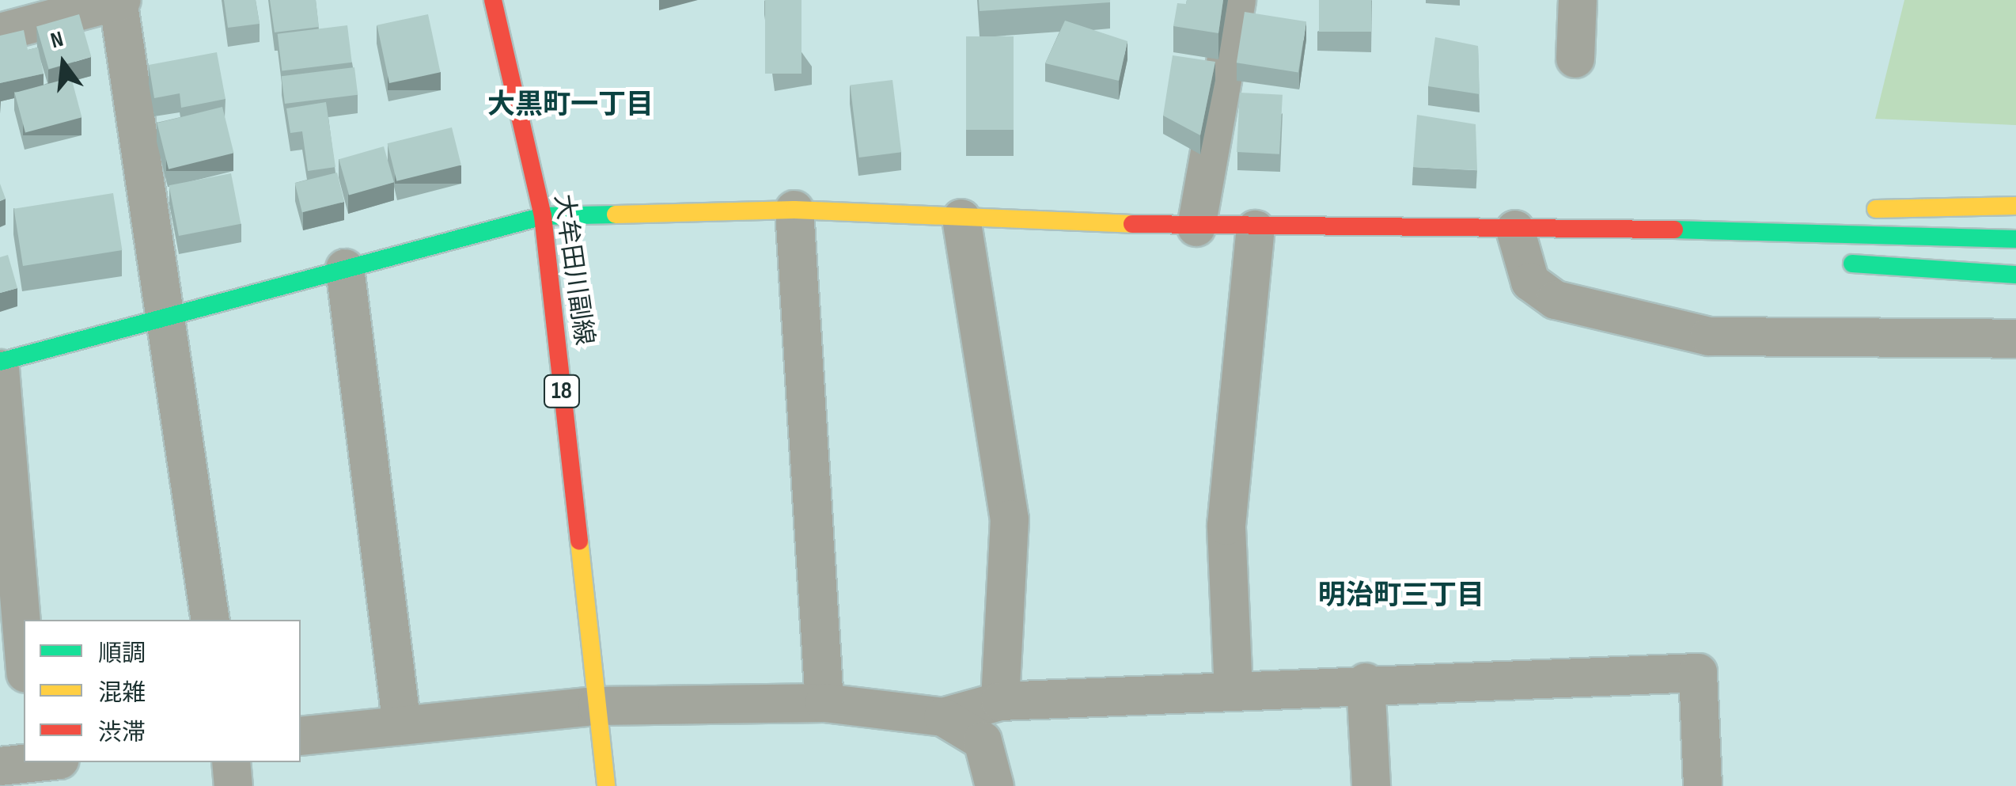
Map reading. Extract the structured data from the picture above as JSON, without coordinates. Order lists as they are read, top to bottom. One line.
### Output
{"streets":{"street":["大牟田川副線","18"]},"districts":["大黒町一丁目","明治町三丁目"],"legend":["順調","混雑","渋滞"],"north":"top"}
